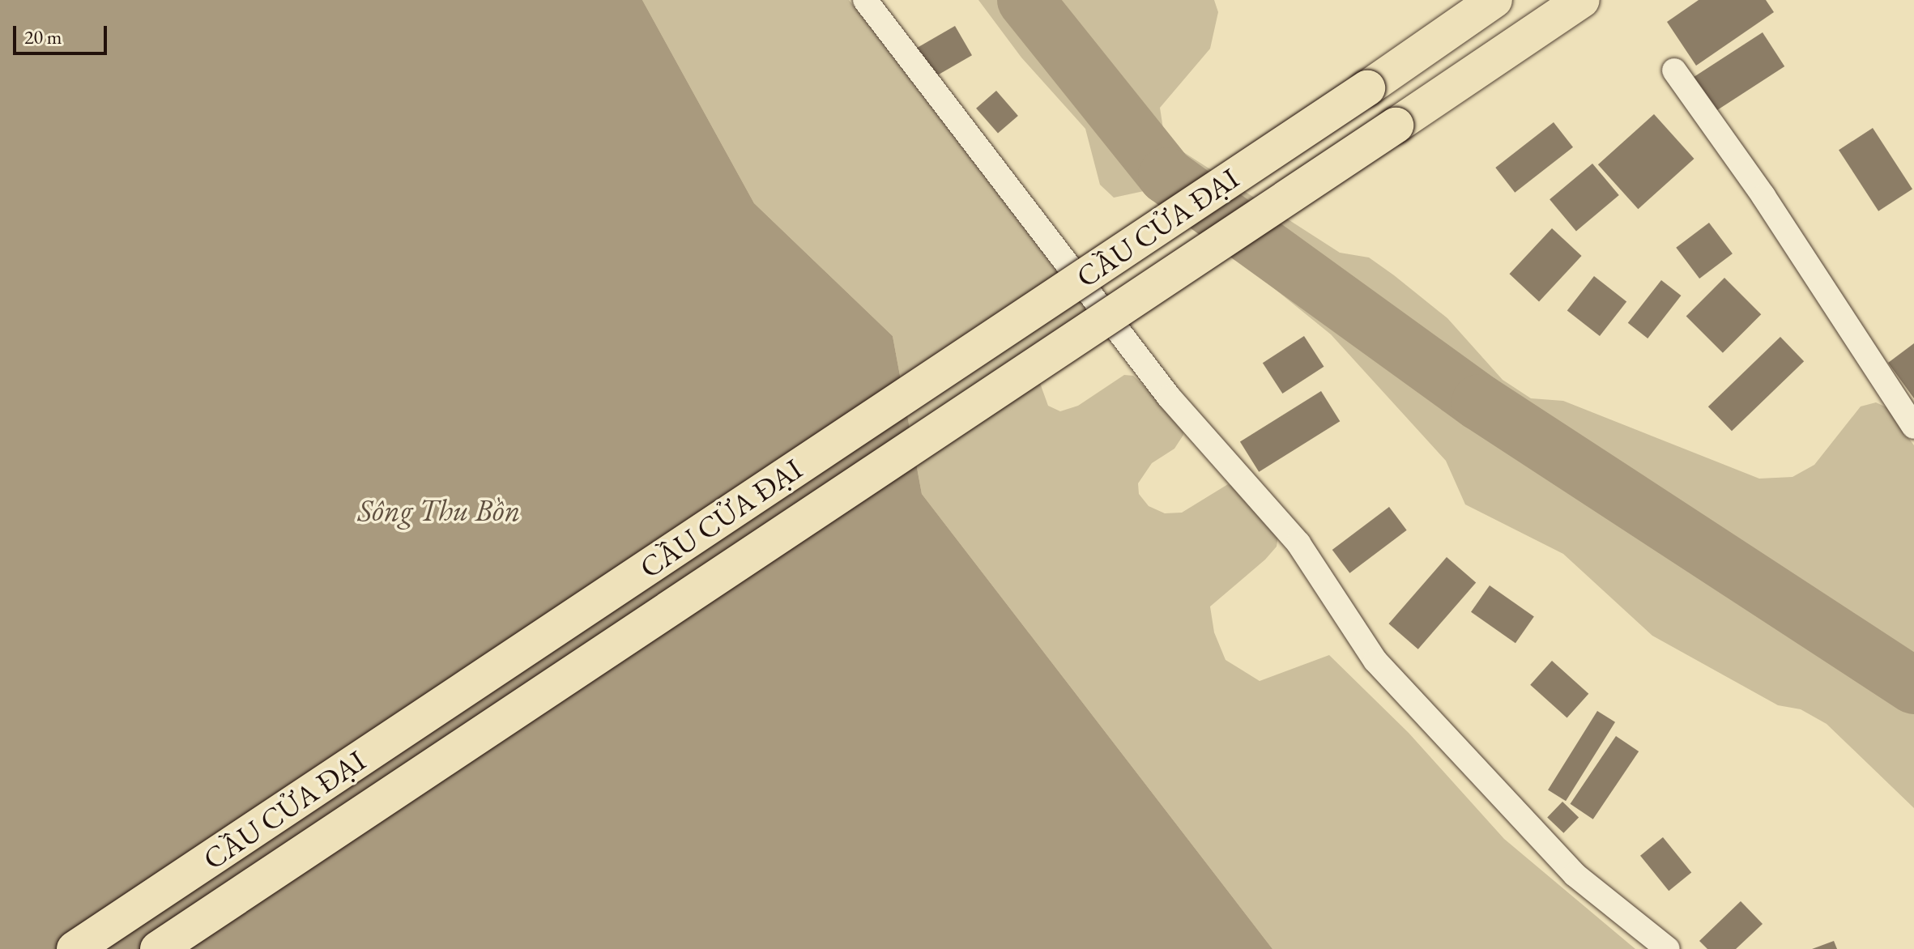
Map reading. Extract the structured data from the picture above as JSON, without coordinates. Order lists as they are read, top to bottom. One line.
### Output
{"streets":{"main road":["CẦU CỬA ĐẠI"]},"water":["Sông Thu Bồn"],"scale_bar":"20 m"}
